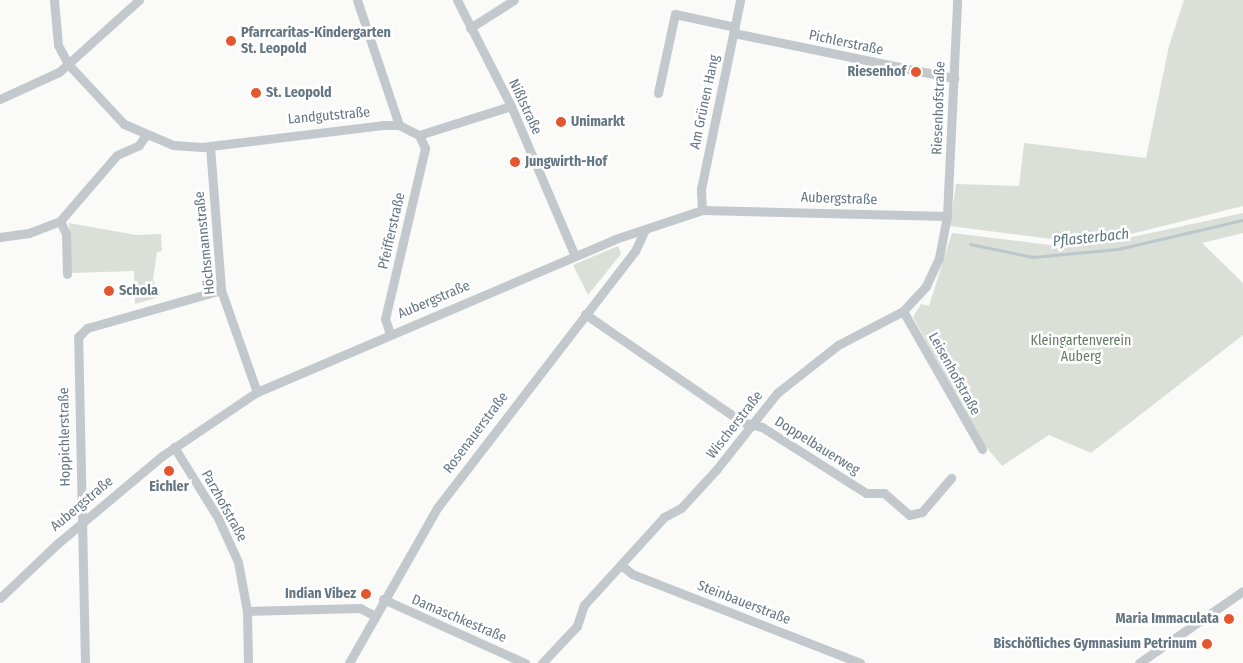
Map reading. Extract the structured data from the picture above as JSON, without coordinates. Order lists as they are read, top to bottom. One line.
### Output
{"streets":{"street":["Pichlerstraße","Am Grünen Hang","Nißlstraße","Riesenhofstraße","Landgutstraße","Aubergstraße","Pfeifferstraße","Höchsmannstraße","Leisenhofstraße","Wischerstraße","Rosenauerstraße","Hoppichlerstraße","Doppelbauerweg","Parzhofstraße","Steinbauerstraße","Damaschkestraße"]},"crossings":[["Pichlerstraße","Am Grünen Hang"],["Pichlerstraße","Riesenhofstraße"],["Am Grünen Hang","Aubergstraße"],["Nißlstraße","Aubergstraße"],["Riesenhofstraße","Aubergstraße"],["Riesenhofstraße","Wischerstraße"],["Landgutstraße","Höchsmannstraße"],["Aubergstraße","Pfeifferstraße"],["Aubergstraße","Höchsmannstraße"],["Aubergstraße","Wischerstraße"],["Aubergstraße","Rosenauerstraße"],["Aubergstraße","Hoppichlerstraße"],["Aubergstraße","Parzhofstraße"],["Höchsmannstraße","Hoppichlerstraße"],["Leisenhofstraße","Wischerstraße"],["Wischerstraße","Doppelbauerweg"],["Wischerstraße","Steinbauerstraße"],["Rosenauerstraße","Doppelbauerweg"],["Rosenauerstraße","Damaschkestraße"]],"water":["Pflasterbach"],"parks":["Kleingartenverein Auberg"],"places":["Pfarrcaritas-Kindergarten St. Leopold","Riesenhof","St. Leopold","Unimarkt","Jungwirth-Hof","Schola","Eichler","Indian Vibez","Maria Immaculata","Bischöfliches Gymnasium Petrinum"]}
